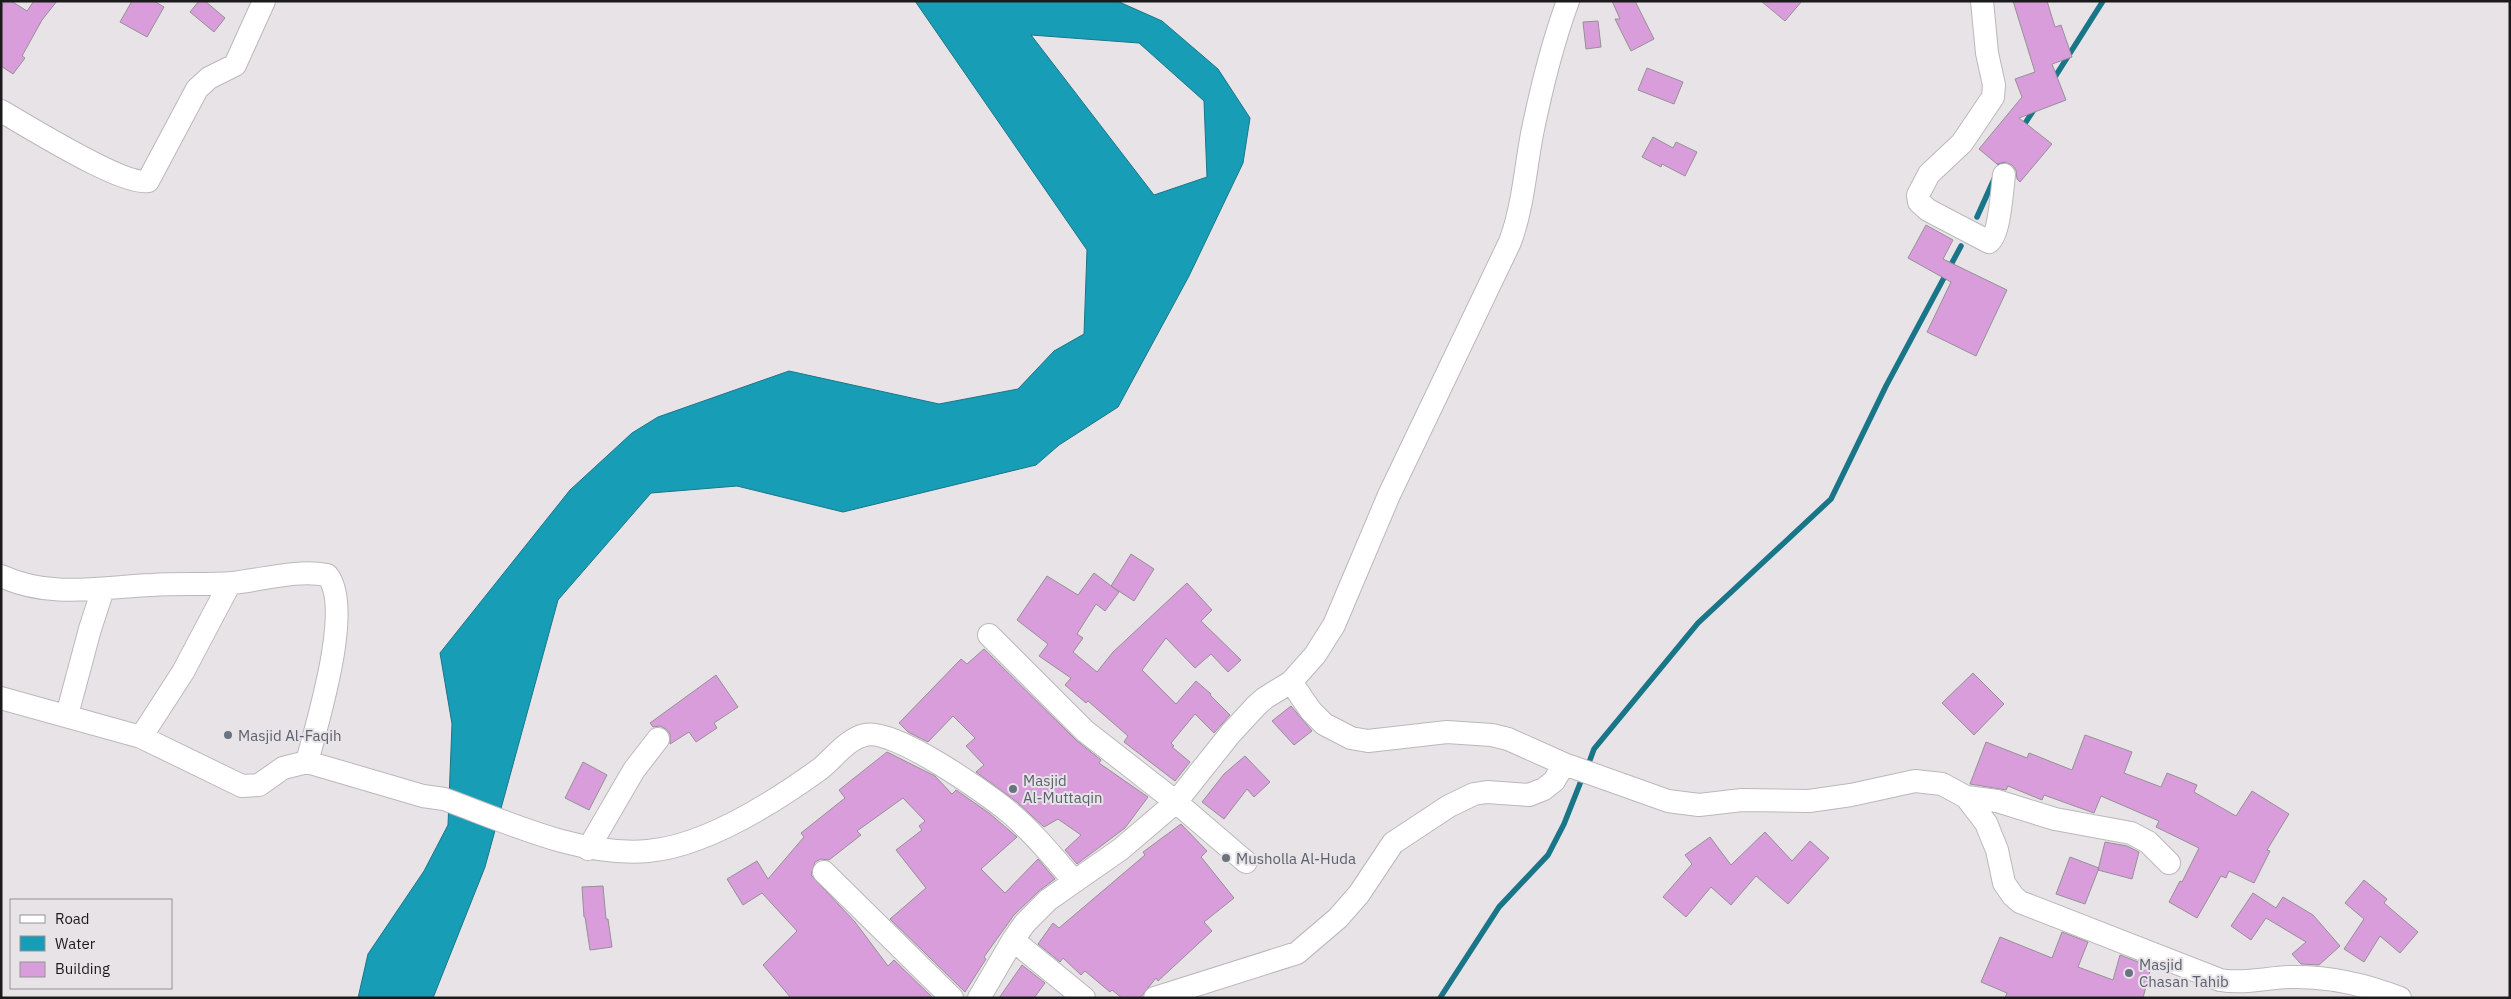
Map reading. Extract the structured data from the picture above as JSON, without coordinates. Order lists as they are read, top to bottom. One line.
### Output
{"places":["Masjid Al-Faqih","Masjid Al-Muttaqin","Musholla Al-Huda","Masjid Chasan Tahib"],"legend":["Road","Water","Building"]}
